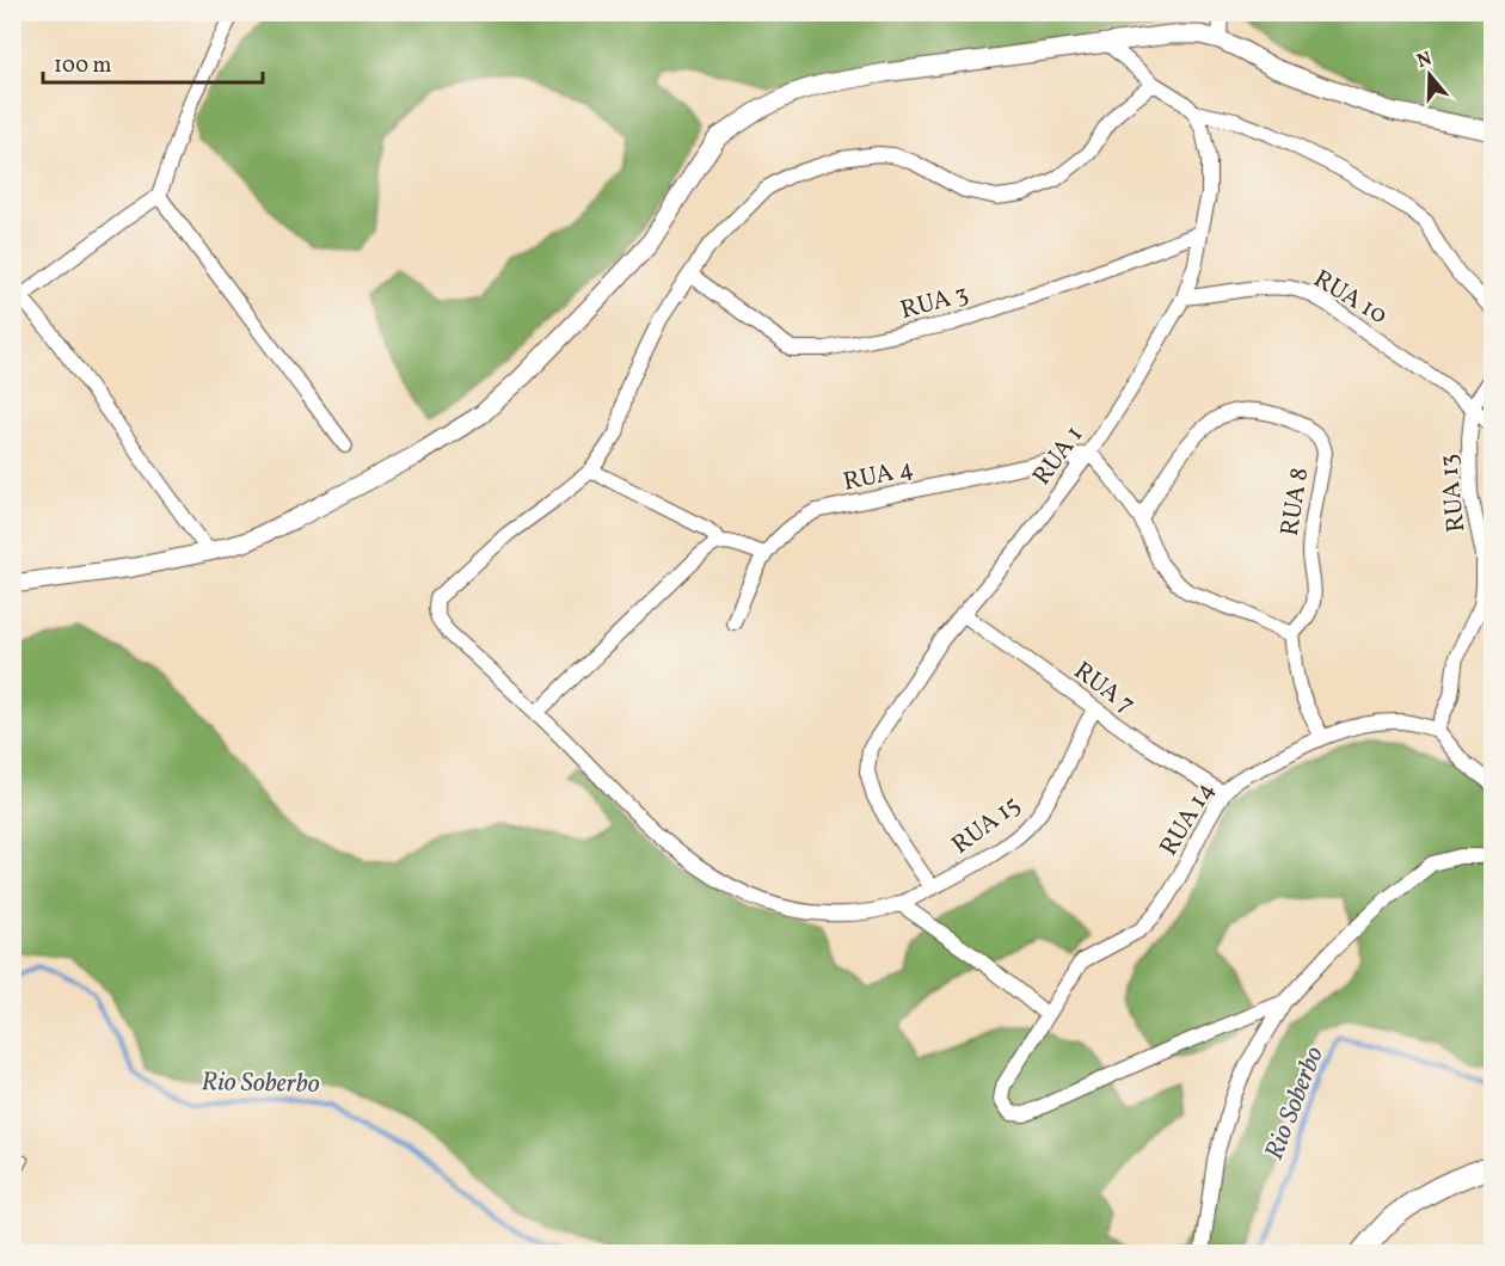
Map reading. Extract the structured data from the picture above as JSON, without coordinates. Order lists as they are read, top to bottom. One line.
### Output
{"streets":{"street":["RUA 10","RUA 3","RUA 1","RUA 4","RUA 13","RUA 8","RUA 7","RUA 14","RUA 15"]},"crossings":[["RUA 10","RUA 1"],["RUA 10","RUA 13"],["RUA 3","RUA 1"],["RUA 3","RUA 15"],["RUA 1","RUA 4"],["RUA 1","RUA 7"],["RUA 1","RUA 15"],["RUA 7","RUA 14"],["RUA 7","RUA 15"]],"water":["Rio Soberbo"],"scale_bar":"100 m","north":"top"}
